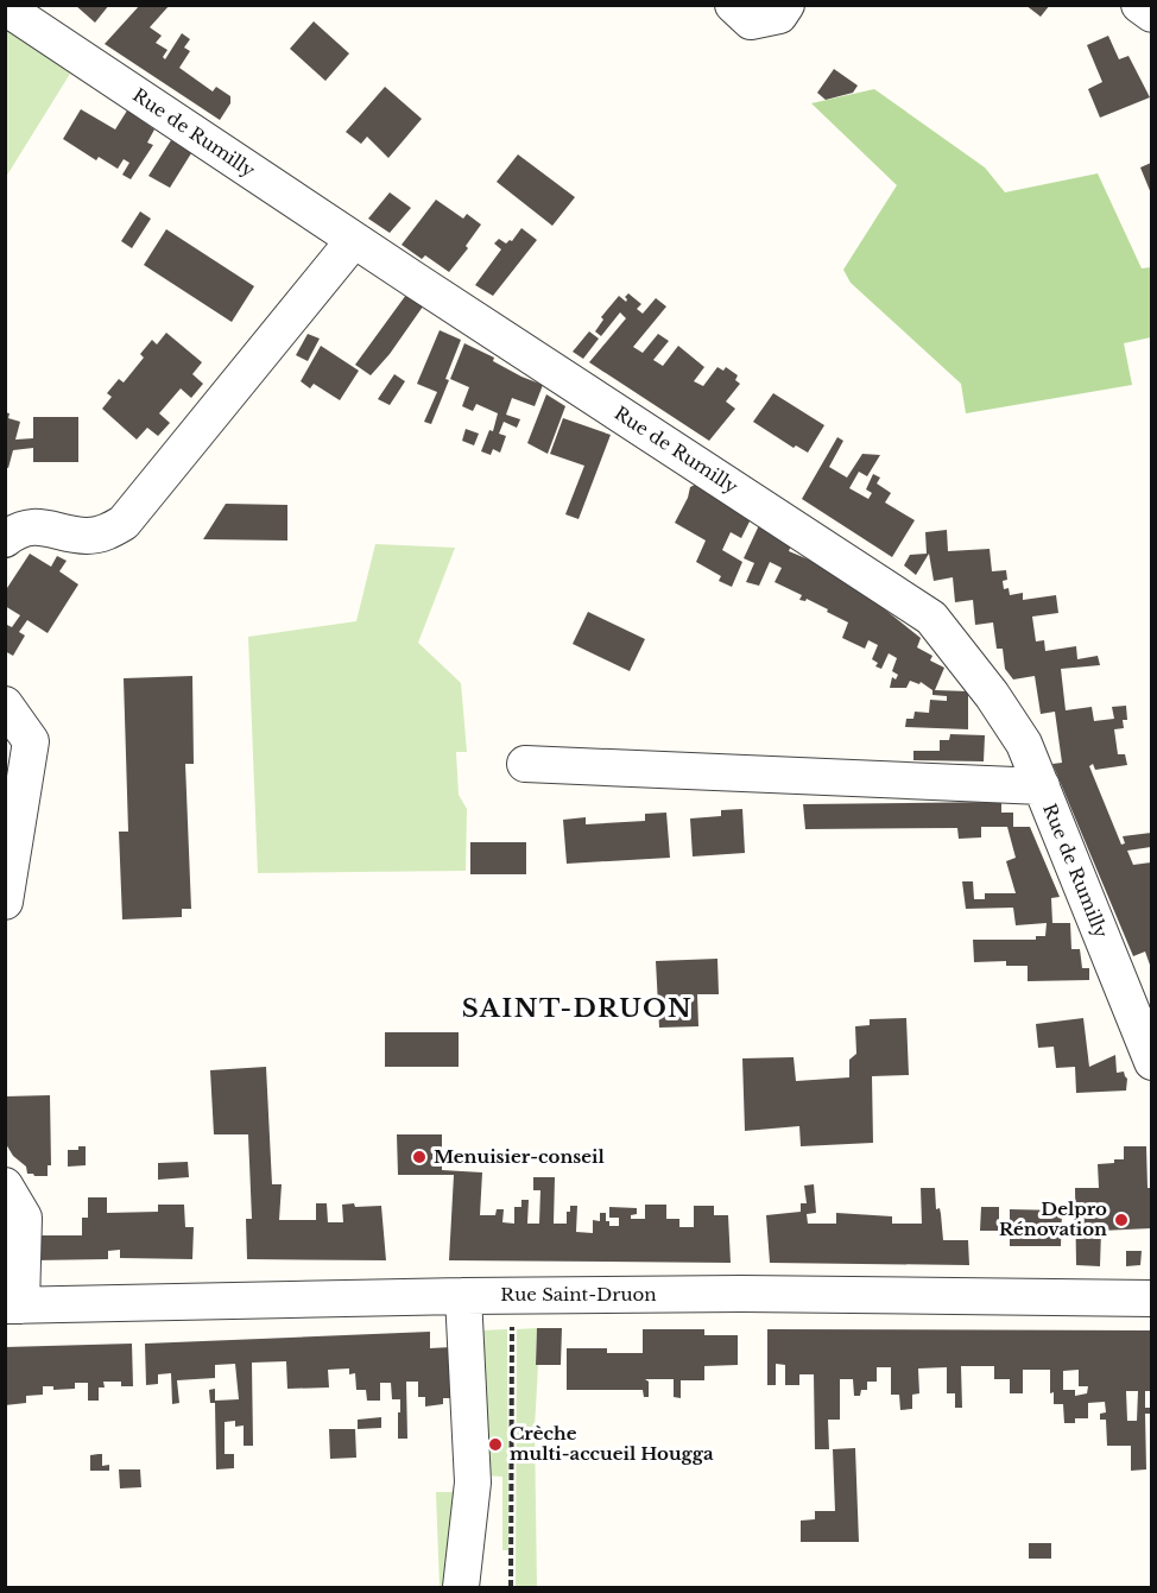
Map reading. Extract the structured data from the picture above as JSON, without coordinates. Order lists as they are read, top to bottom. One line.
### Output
{"streets":{"street":["Rue de Rumilly","Rue Saint-Druon"]},"districts":["SAINT-DRUON"],"places":["Menuisier-conseil","Delpro Rénovation","Crèche multi-accueil Hougga"]}
